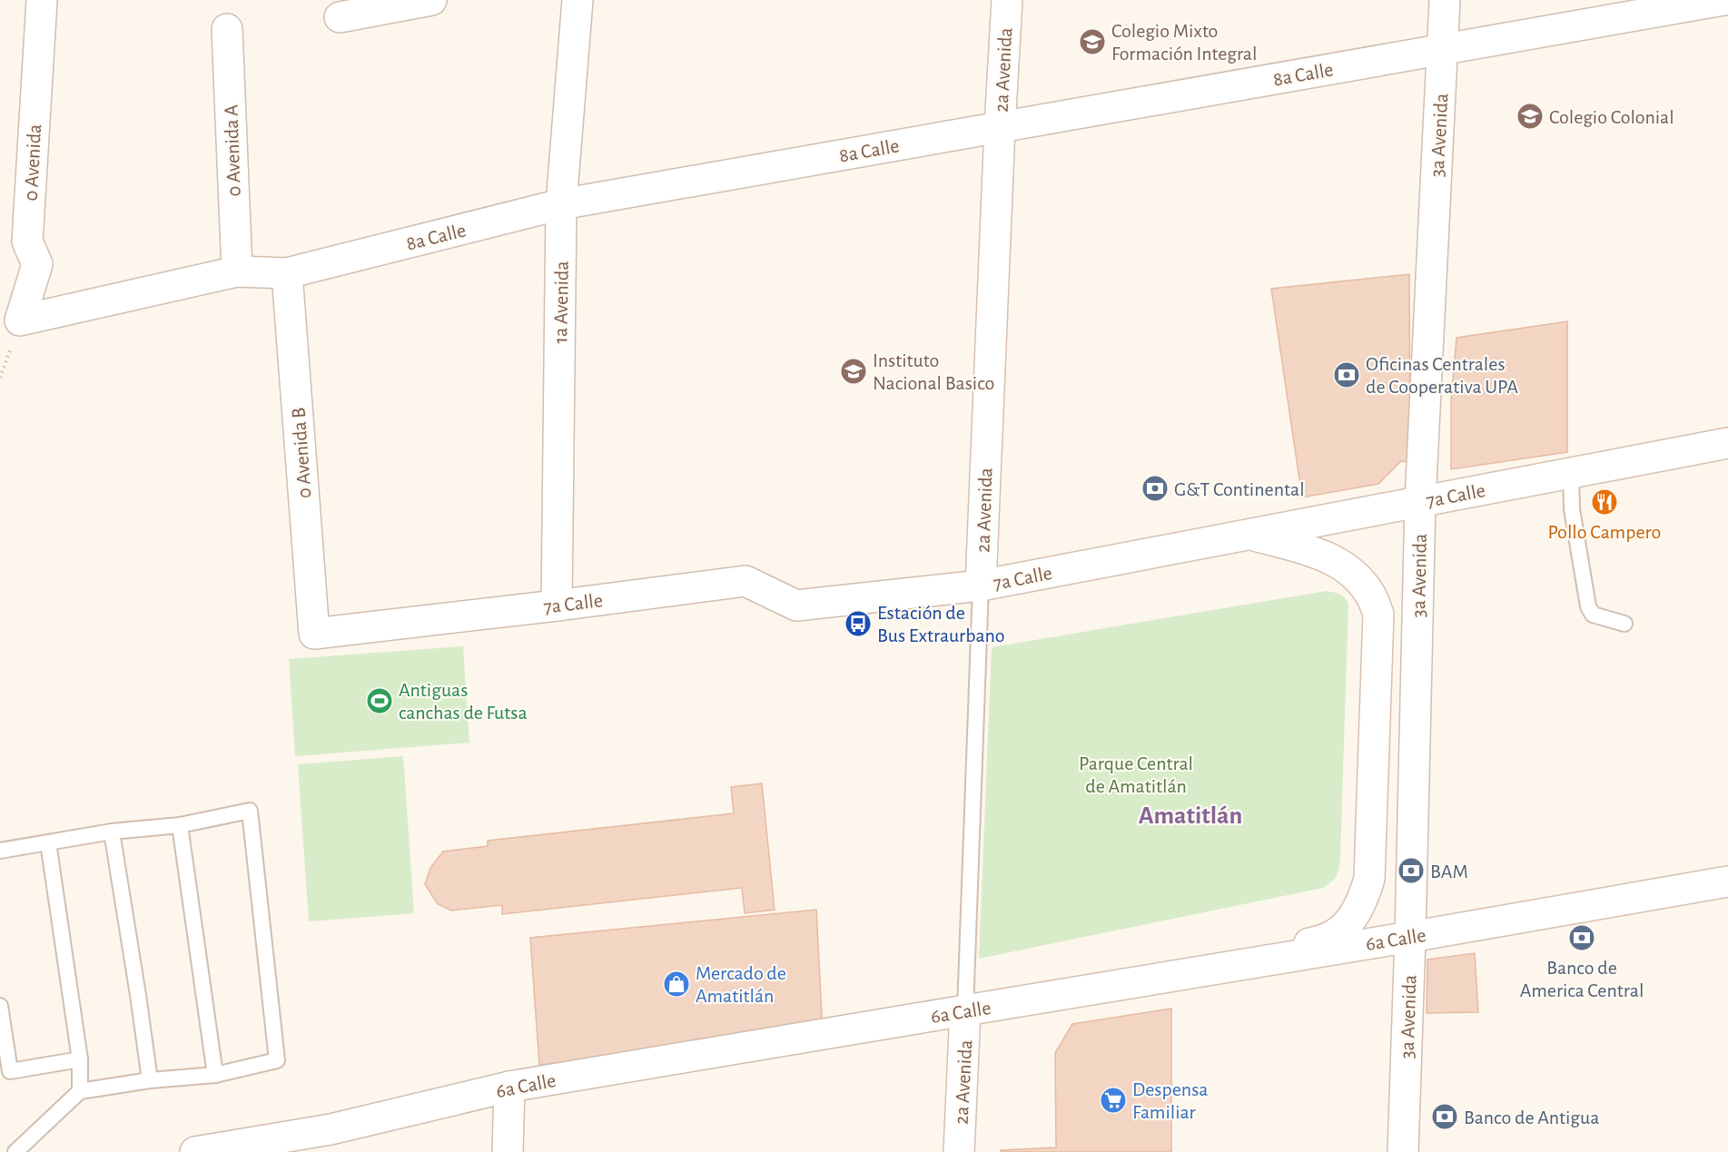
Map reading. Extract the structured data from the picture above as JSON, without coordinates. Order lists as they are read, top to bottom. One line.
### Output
{"streets":{"street":["2a Avenida","8a Calle","3a Avenida","0 Avenida A","0 Avenida","1a Avenida","0 Avenida B","7a Calle","6a Calle"]},"crossings":[["2a Avenida","8a Calle"],["2a Avenida","7a Calle"],["2a Avenida","6a Calle"],["8a Calle","3a Avenida"],["8a Calle","0 Avenida A"],["8a Calle","0 Avenida"],["8a Calle","1a Avenida"],["8a Calle","0 Avenida B"],["3a Avenida","7a Calle"],["3a Avenida","6a Calle"],["1a Avenida","7a Calle"],["0 Avenida B","7a Calle"]],"districts":["Amatitlán"],"parks":["Parque Central de Amatitlán"],"places":{"school or university":["Colegio Mixto Formación Integral","Colegio Colonial","Instituto Nacional Basico"],"bank":["Oficinas Centrales de Cooperativa UPA","G&T Continental","BAM","Banco de America Central","Banco de Antigua"],"restaurant":["Pollo Campero"],"bus stop":["Estación de Bus Extraurbano"],"sports":["Antiguas canchas de Futsa"],"shop":["Mercado de Amatitlán"],"supermarket":["Despensa Familiar"]}}
